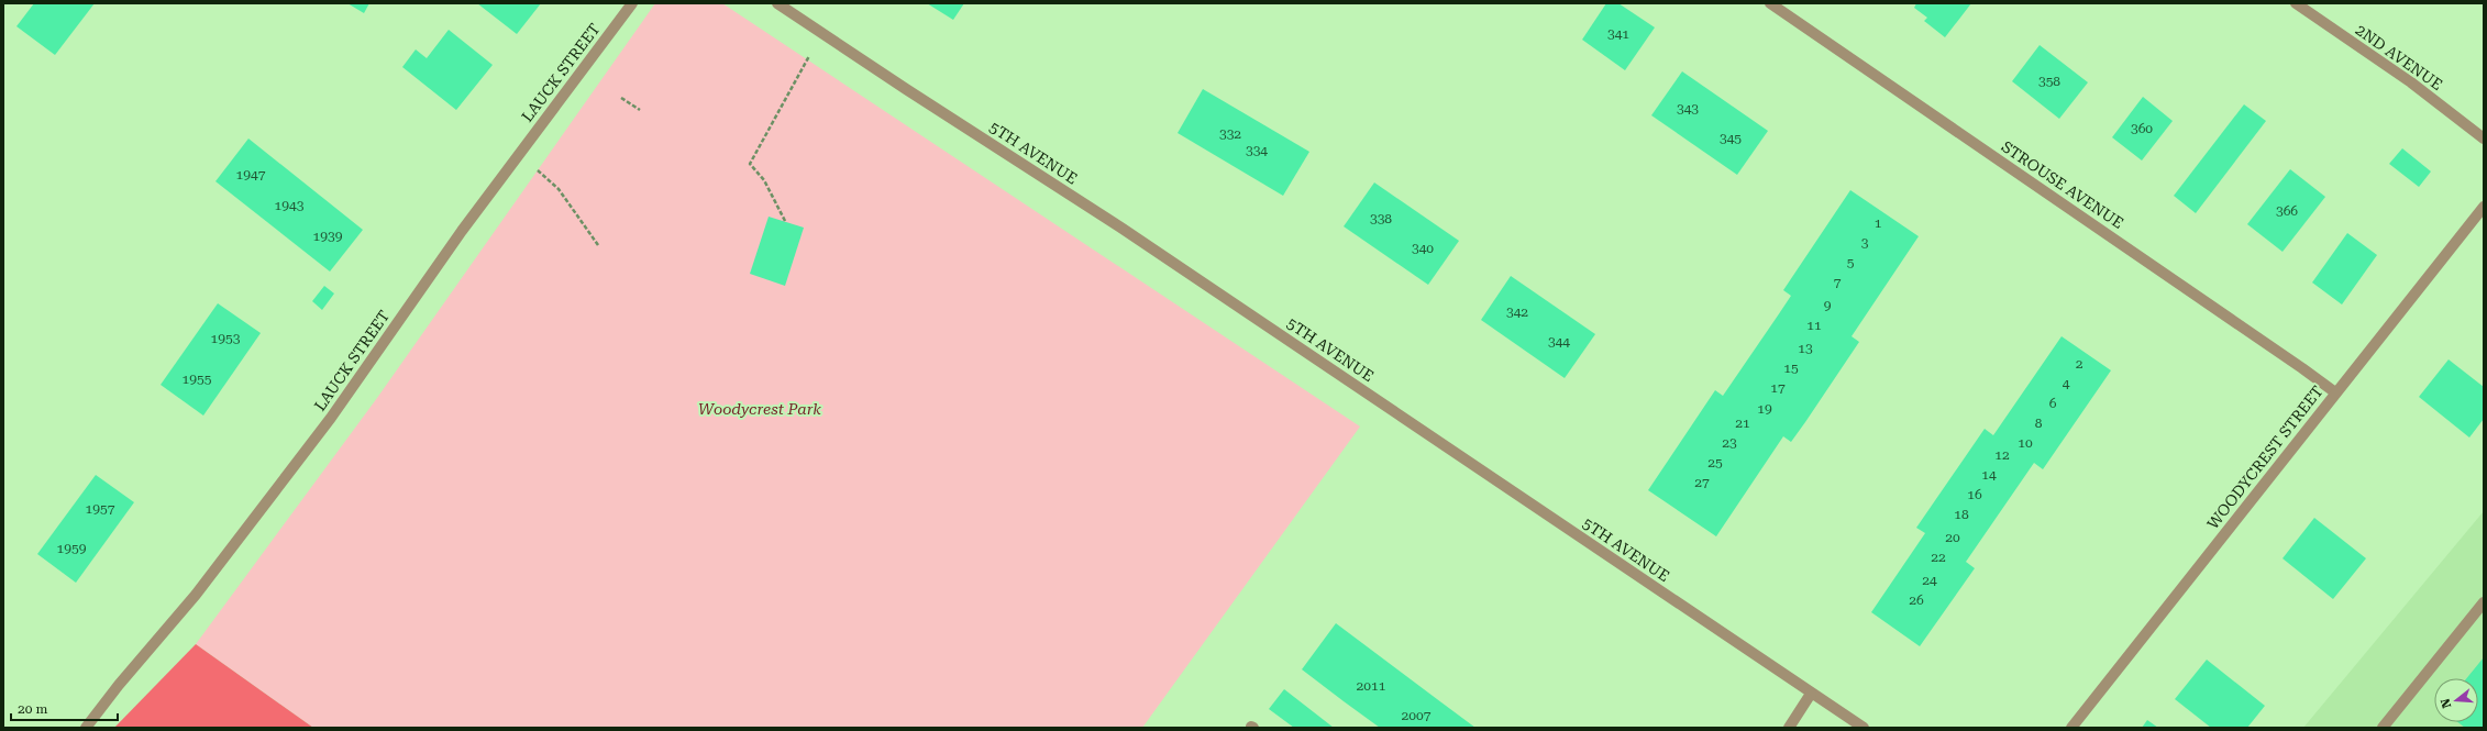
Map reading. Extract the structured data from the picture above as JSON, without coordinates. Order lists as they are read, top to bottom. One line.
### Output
{"streets":{"street":["2ND AVENUE","LAUCK STREET","5TH AVENUE","STROUSE AVENUE","WOODYCREST STREET"]},"crossings":[["STROUSE AVENUE","WOODYCREST STREET"]],"parks":["Woodycrest Park"],"house_numbers":["341","358","343","360","332","345","334","1947","1943","366","338","1","1939","3","340","5","7","9","342","11","1953","344","13","2","15","1955","4","17","6","19","21","8","23","10","12","25","14","27","16","1957","18","20","1959","22","24","26","2011","2007"],"scale_bar":"20 m","north":"left"}
